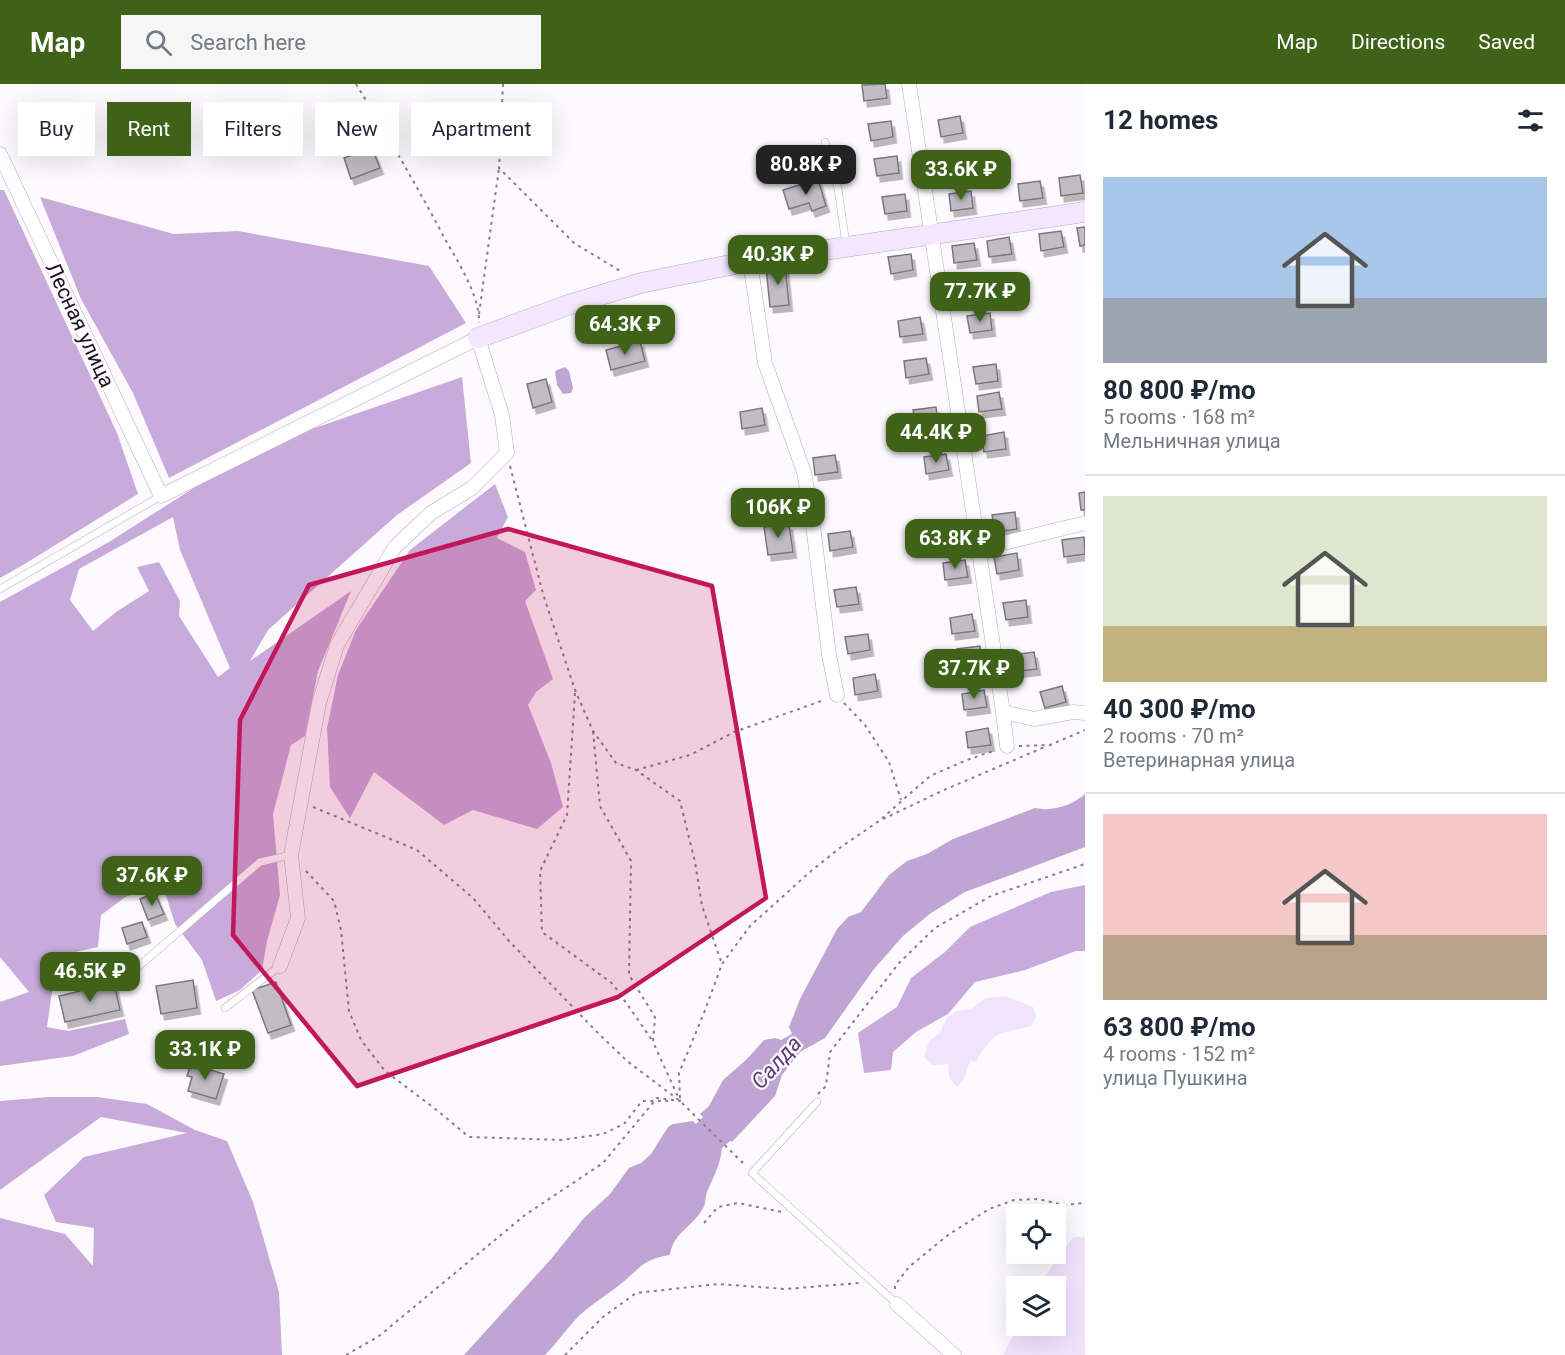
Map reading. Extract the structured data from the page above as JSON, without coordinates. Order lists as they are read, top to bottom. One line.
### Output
{"streets":{"street":["Лесная улица"]},"water":["Салда"],"page":{"header":"Map","search":"Search here","nav":["Map","Directions","Saved"],"heading":"12 homes","chip":["Buy","Rent","Filters","New","Apartment"],"price":["80.8K ₽","33.6K ₽","40.3K ₽","77.7K ₽","64.3K ₽","44.4K ₽","106K ₽","63.8K ₽","37.7K ₽","37.6K ₽","46.5K ₽","33.1K ₽"],"list":[{"name":"80 800 ₽/mo","note":"5 rooms · 168 m² · Мельничная улица"},{"name":"40 300 ₽/mo","note":"2 rooms · 70 m² · Ветеринарная улица"},{"name":"63 800 ₽/mo","note":"4 rooms · 152 m² · улица Пушкина"}]}}
